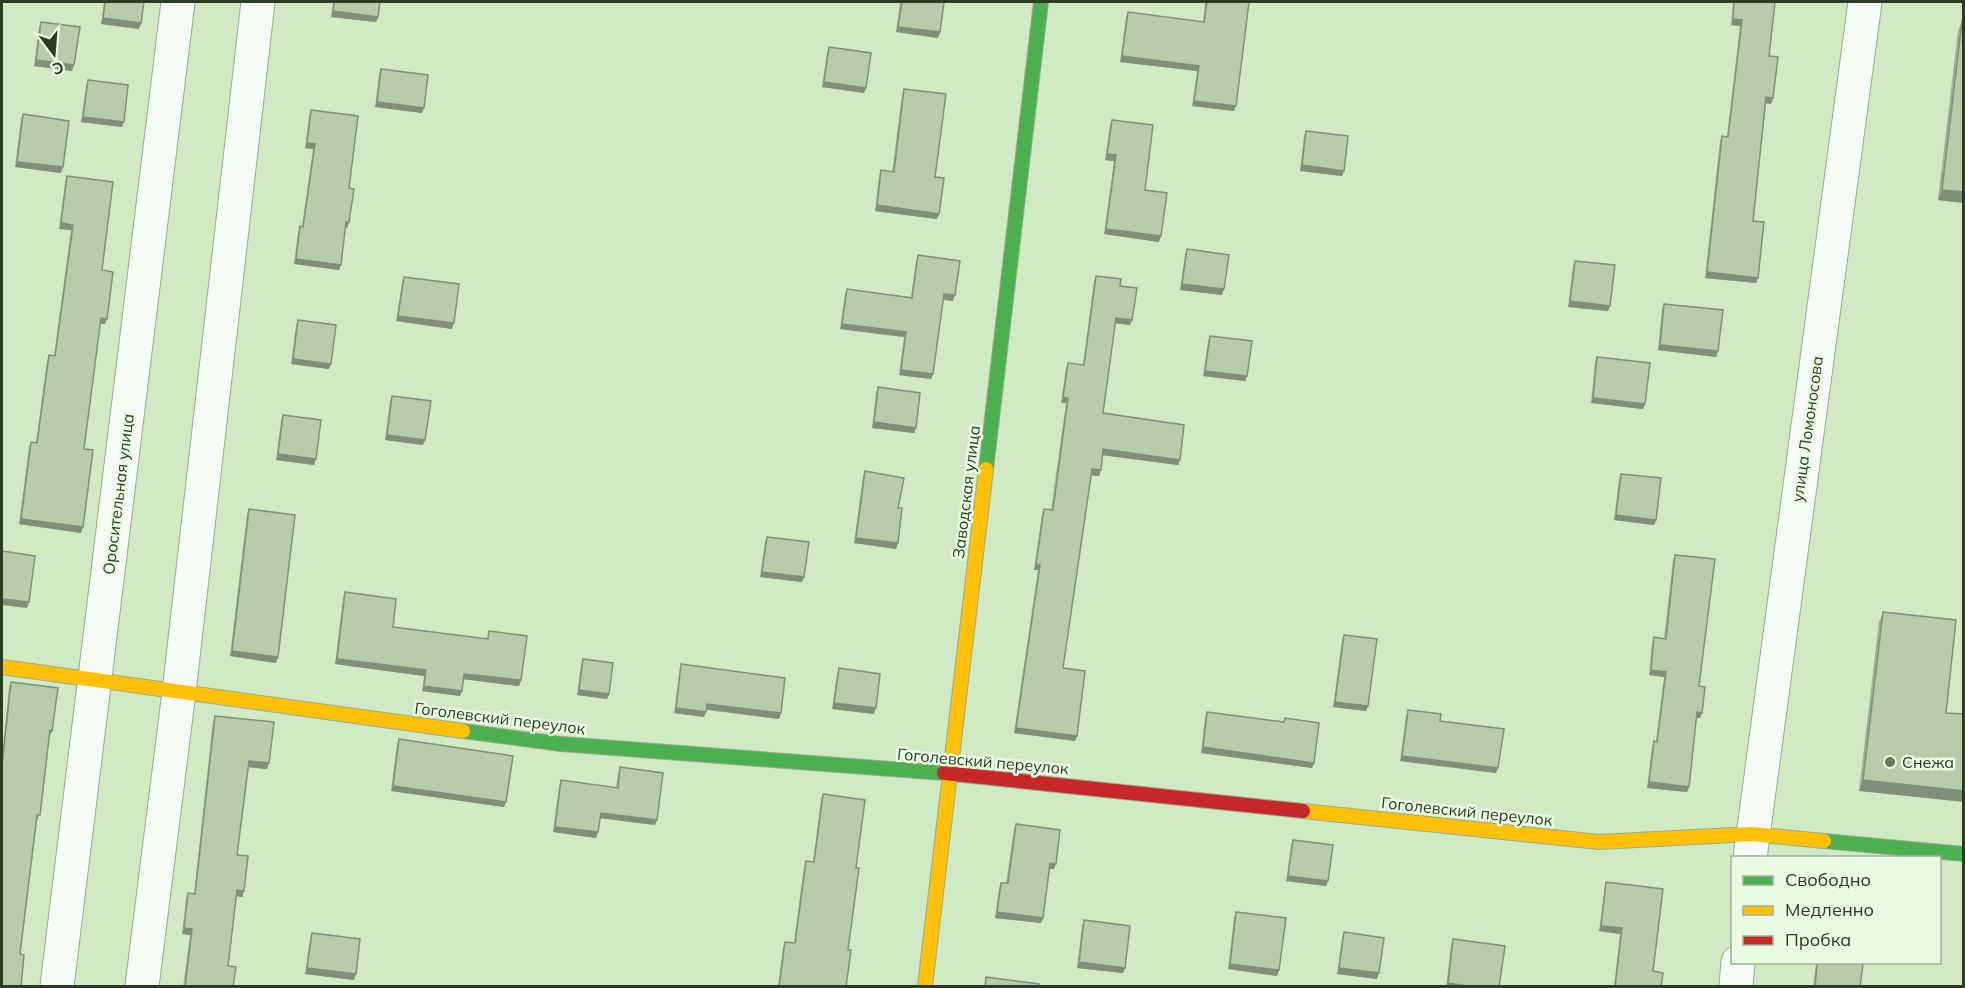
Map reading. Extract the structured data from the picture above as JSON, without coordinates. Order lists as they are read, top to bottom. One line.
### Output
{"streets":{"street":["улица Ломоносова","Заводская улица","Оросительная улица","Гоголевский переулок"]},"crossings":[["улица Ломоносова","Гоголевский переулок"],["Заводская улица","Гоголевский переулок"],["Оросительная улица","Гоголевский переулок"]],"places":["Снежа"],"legend":["Свободно","Медленно","Пробка"],"north":"bottom"}
